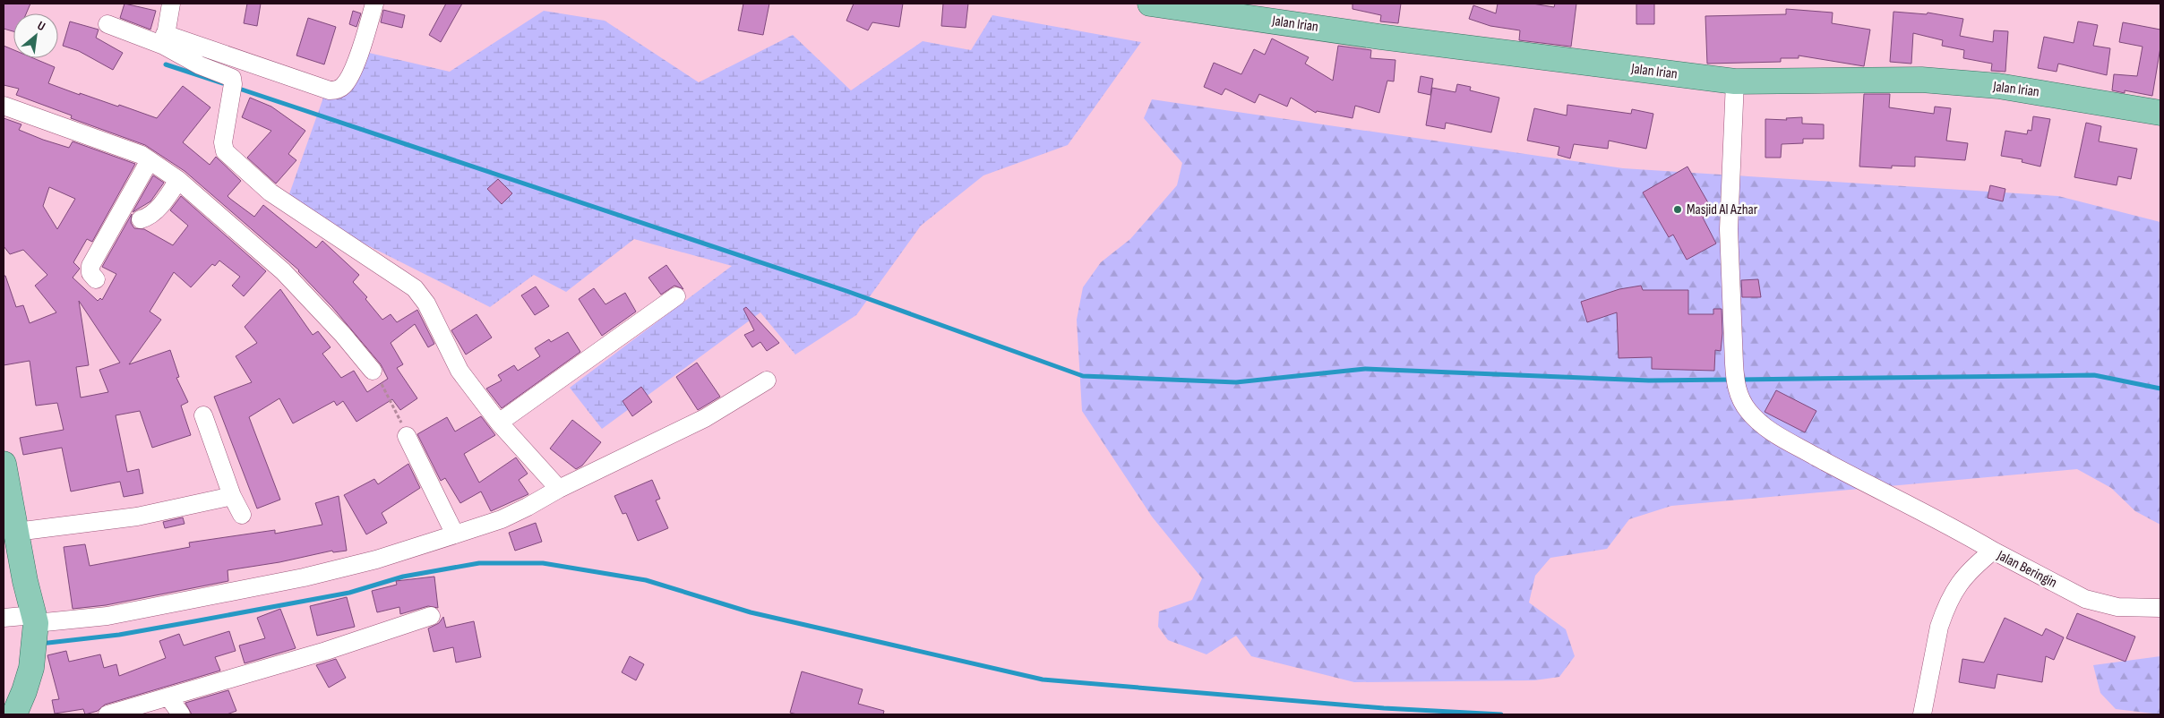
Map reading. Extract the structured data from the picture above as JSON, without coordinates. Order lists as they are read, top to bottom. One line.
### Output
{"streets":{"main road":["Jalan Irian"],"street":["Jalan Beringin"]},"places":["Masjid Al Azhar"],"north":"top right"}
